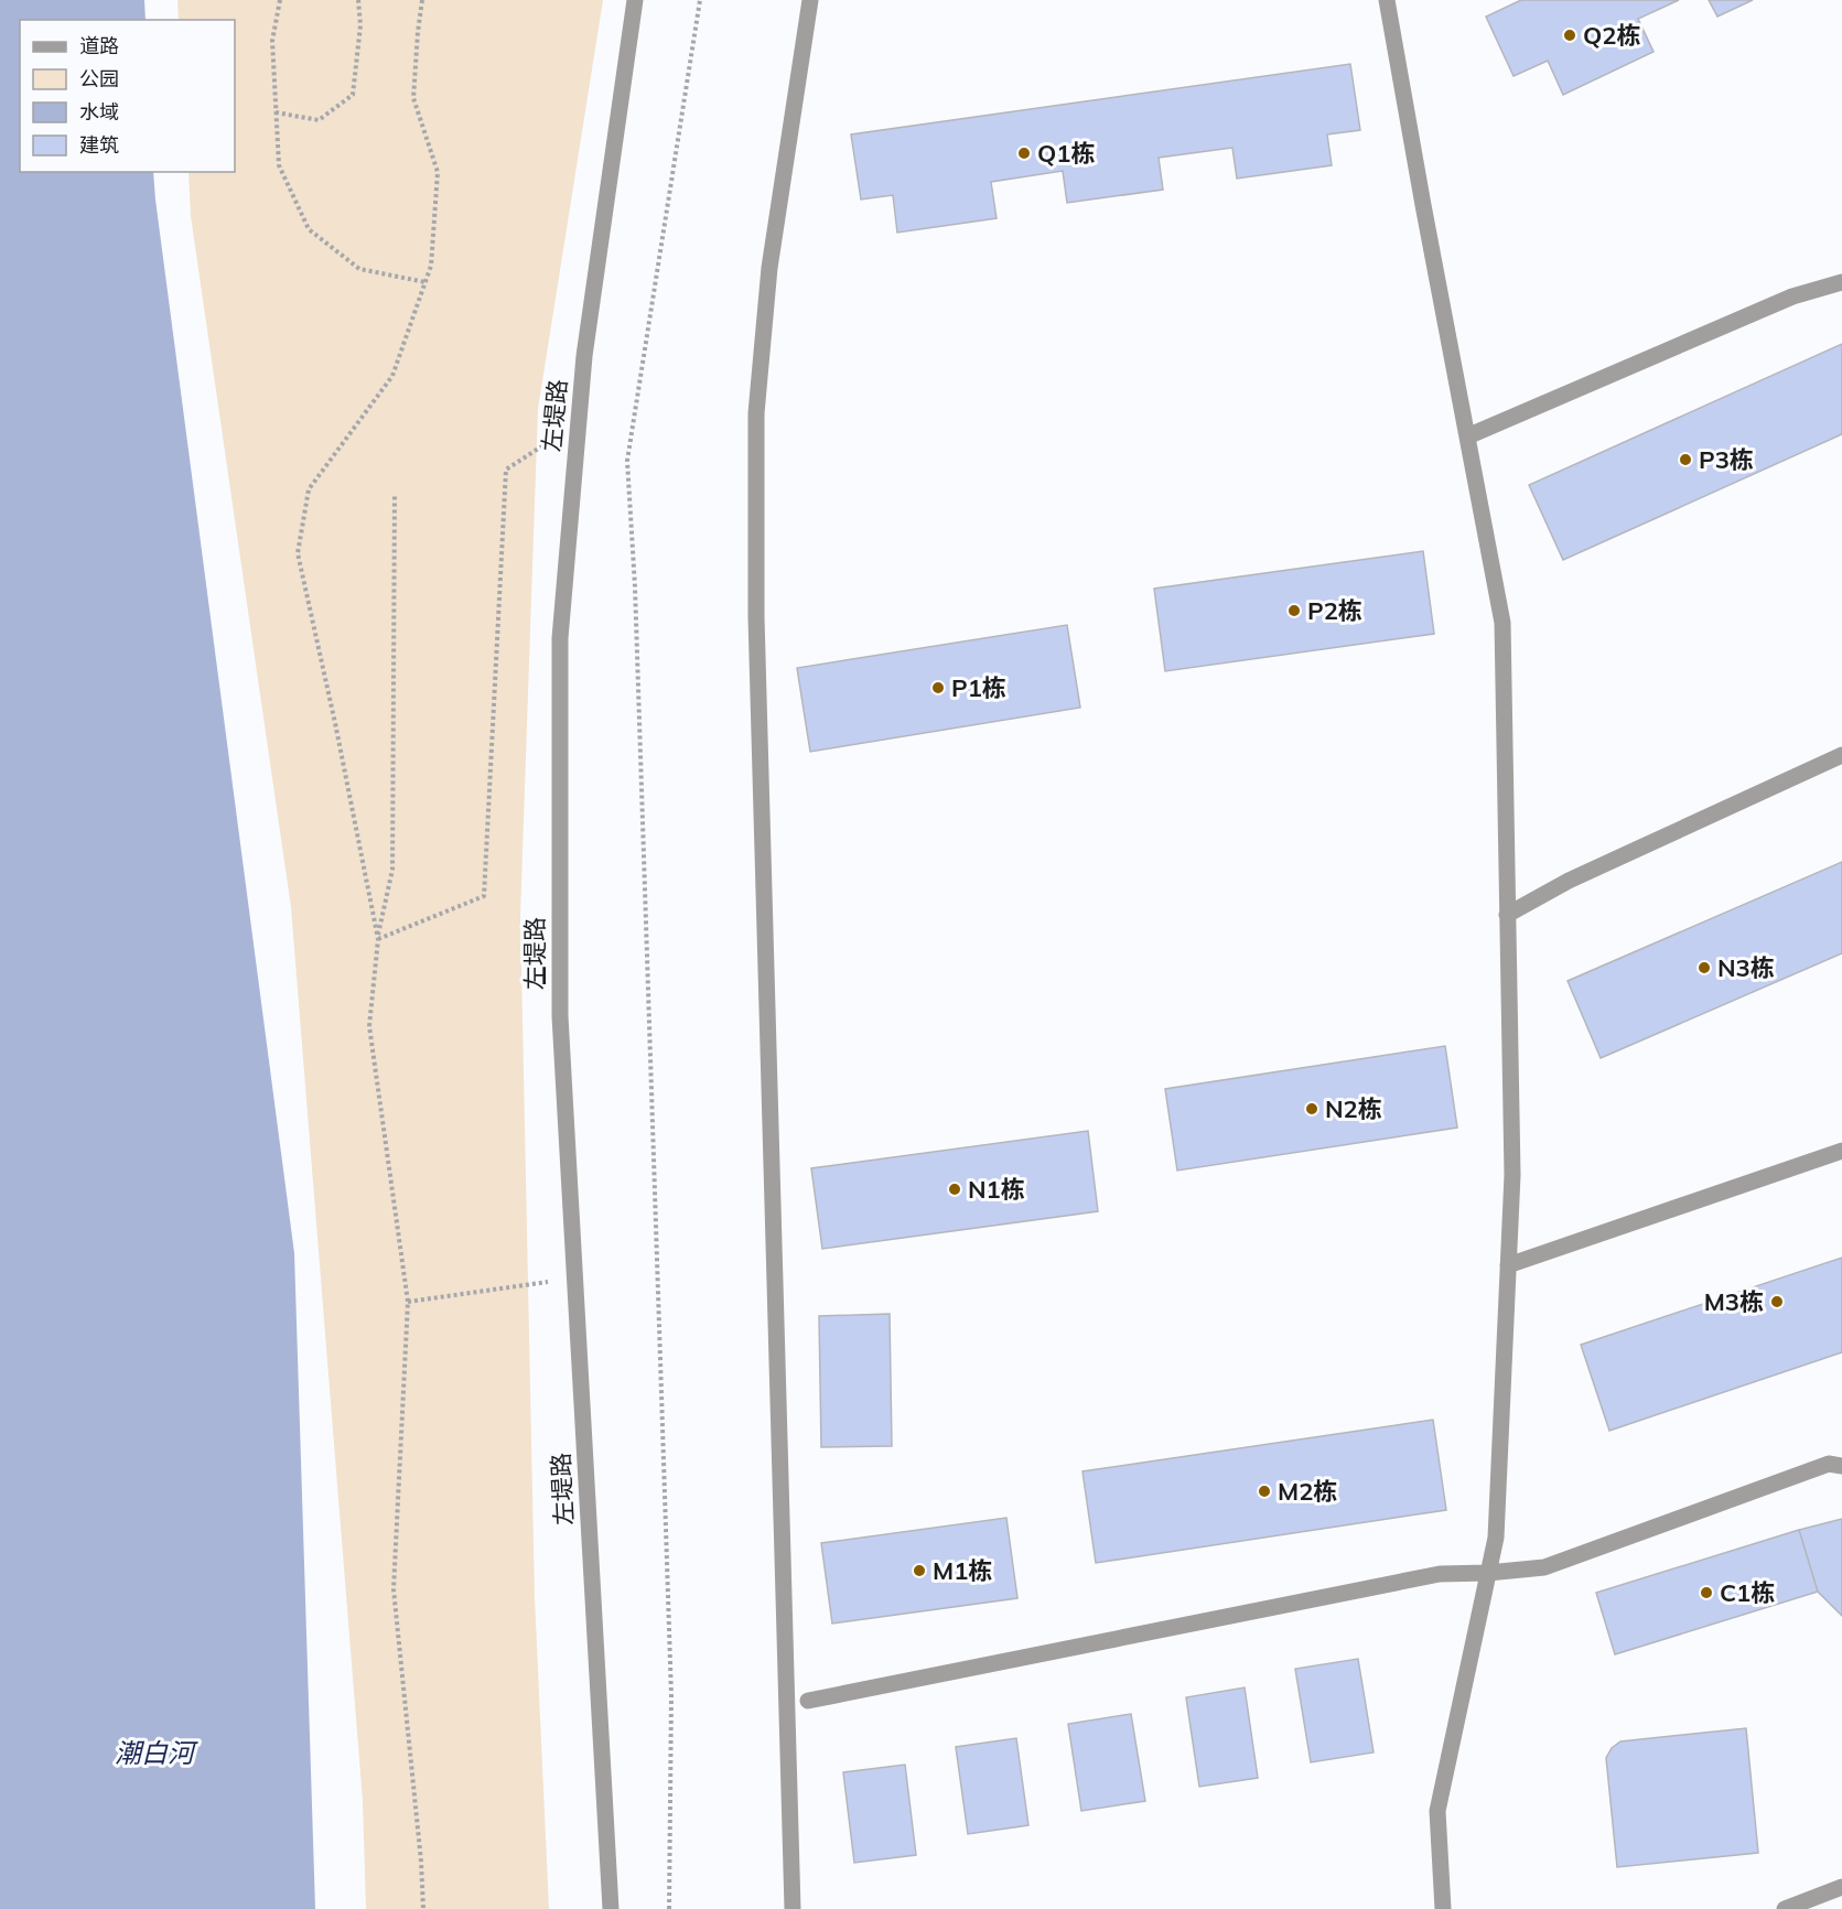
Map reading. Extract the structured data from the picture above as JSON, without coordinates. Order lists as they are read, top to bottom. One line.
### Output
{"streets":{"street":["左堤路"]},"water":["潮白河"],"places":["Q2栋","Q1栋","P3栋","P2栋","P1栋","N3栋","N2栋","N1栋","M3栋","M2栋","M1栋","C1栋"],"legend":["道路","公园","水域","建筑"]}
